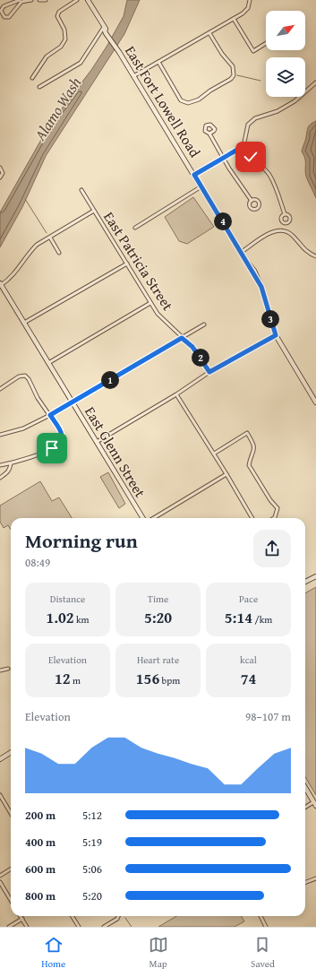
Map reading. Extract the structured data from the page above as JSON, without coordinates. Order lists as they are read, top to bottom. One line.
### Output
{"streets":{"street":["East Fort Lowell Road","East Patricia Street","East Glenn Street"]},"water":["Alamo Wash"],"north":"top right","page":{"pins":["4","3","2","1"],"heading":["Morning run","08:49"],"stats":[["Distance","1.02 km"],["Time","5:20"],["Pace","5:14 /km"],["Elevation","12 m"],["Heart rate","156 bpm"],["kcal","74"]],"chart":["Elevation","98–107 m"],"list":[{"name":"200 m","note":"5:12"},{"name":"400 m","note":"5:19"},{"name":"600 m","note":"5:06"},{"name":"800 m","note":"5:20"}],"tabs":["Home","Map","Saved"]}}
